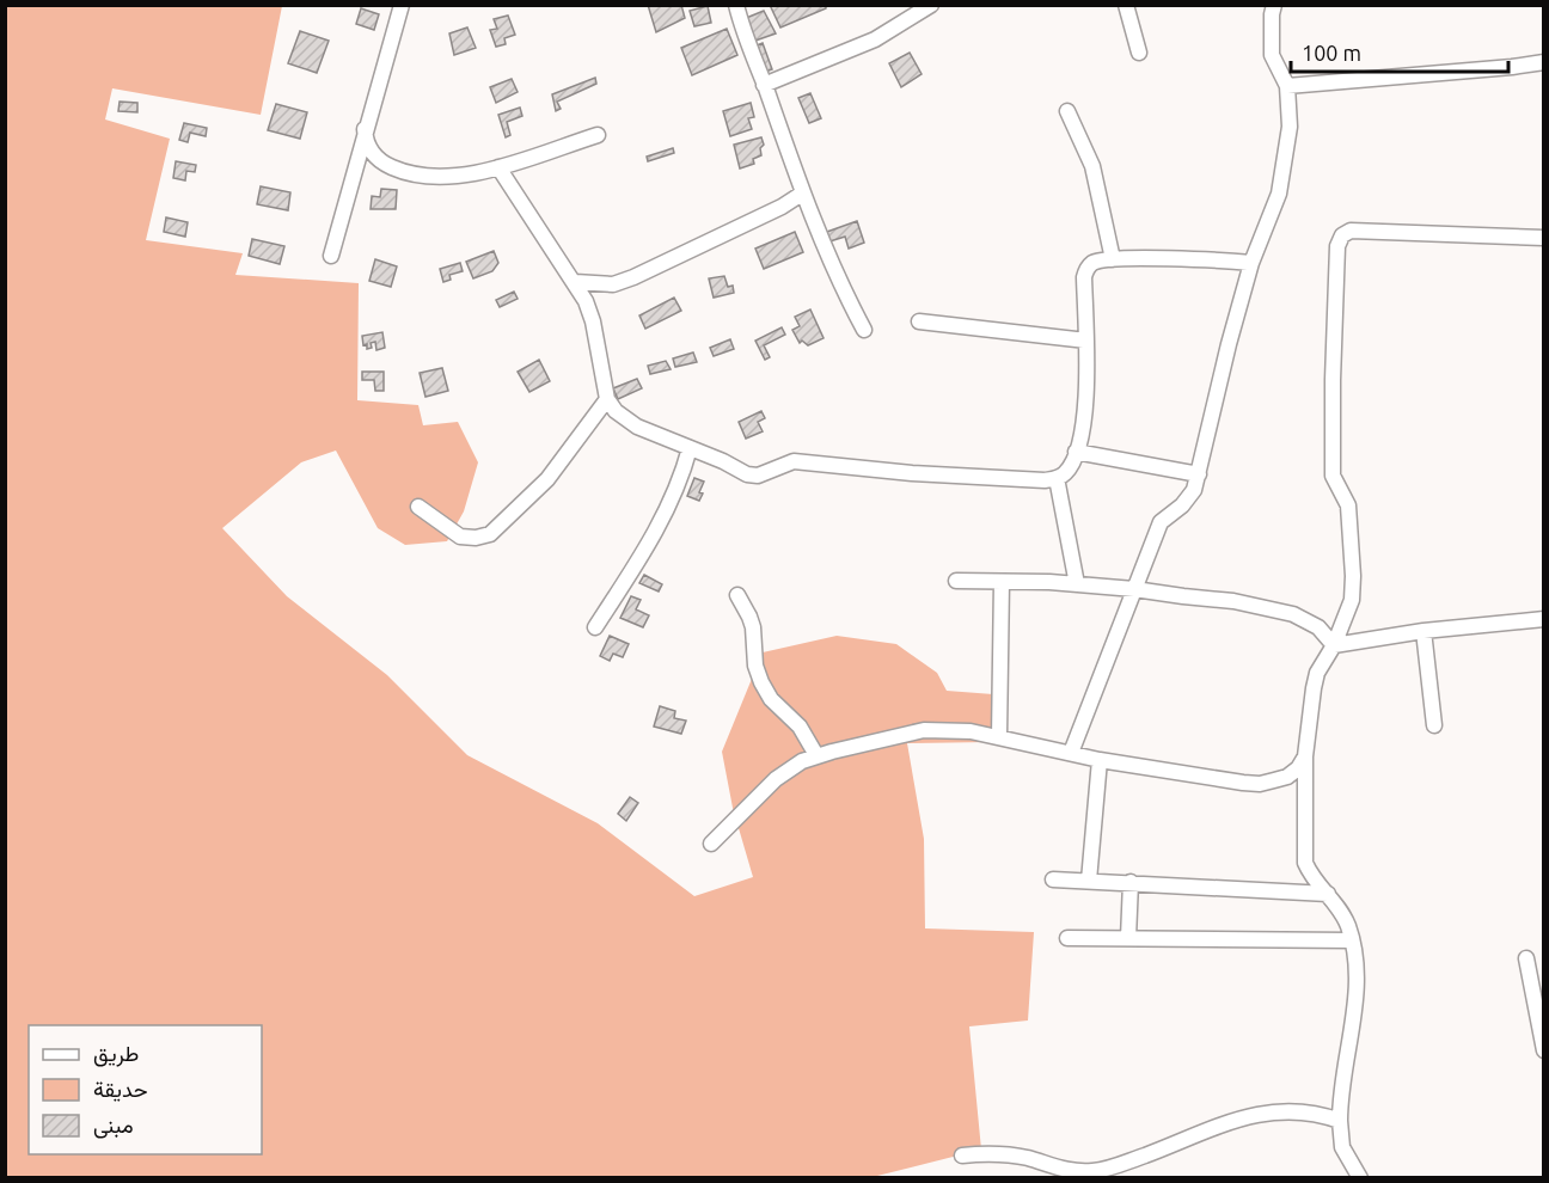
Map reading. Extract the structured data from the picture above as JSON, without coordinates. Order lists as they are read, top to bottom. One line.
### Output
{"legend":["طريق","حديقة","مبنى"],"scale_bar":"100 m"}
